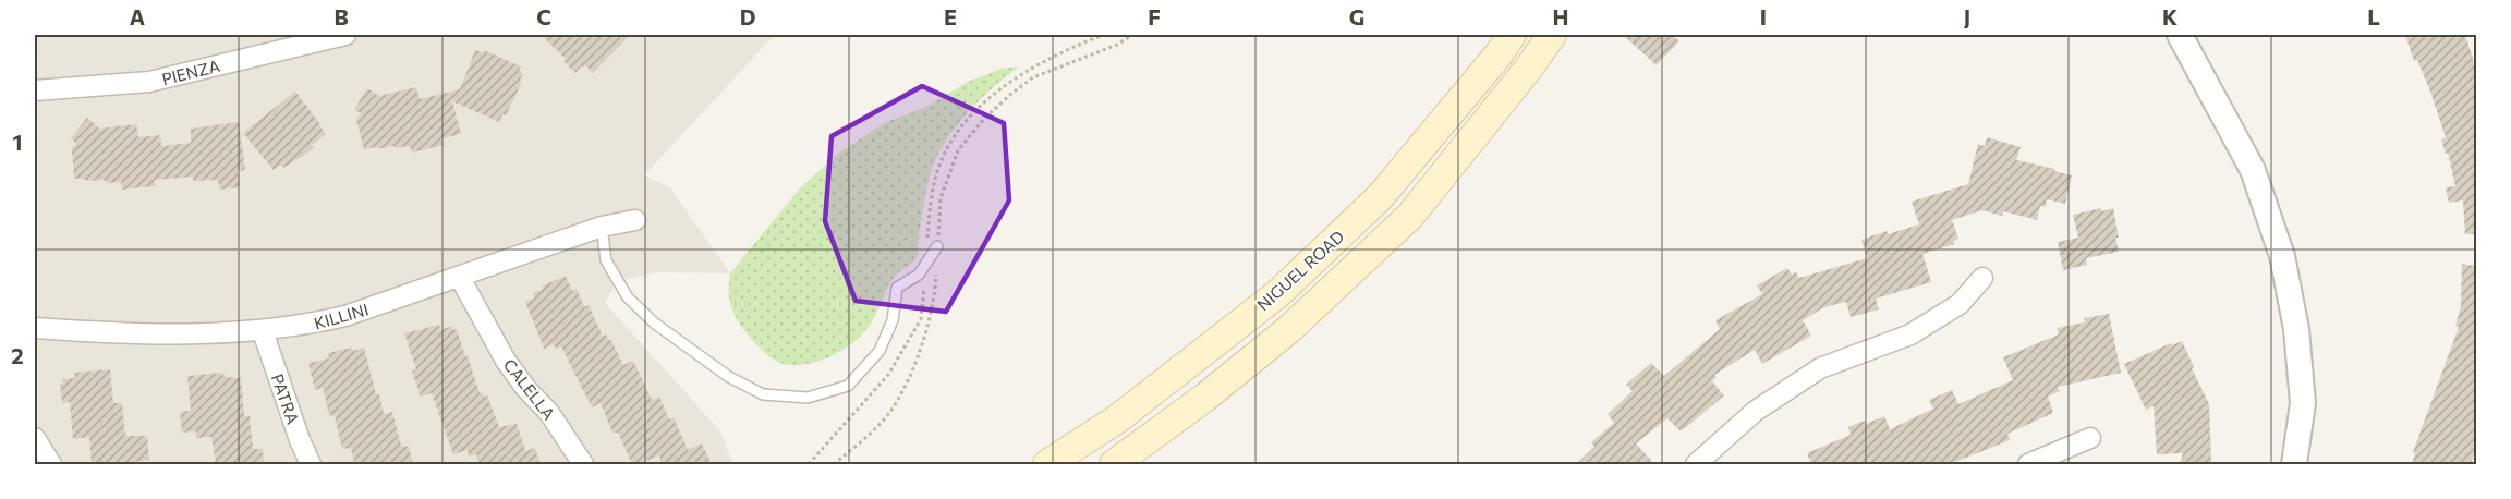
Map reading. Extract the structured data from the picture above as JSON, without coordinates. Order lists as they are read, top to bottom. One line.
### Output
{"streets":{"main road":["NIGUEL ROAD"],"street":["PIENZA","KILLINI","CALELLA","PATRA"]},"crossings":[["KILLINI","CALELLA"],["KILLINI","PATRA"]],"grid":{"columns":["A","B","C","D","E","F","G","H","I","J","K","L"],"rows":["1","2"]}}
